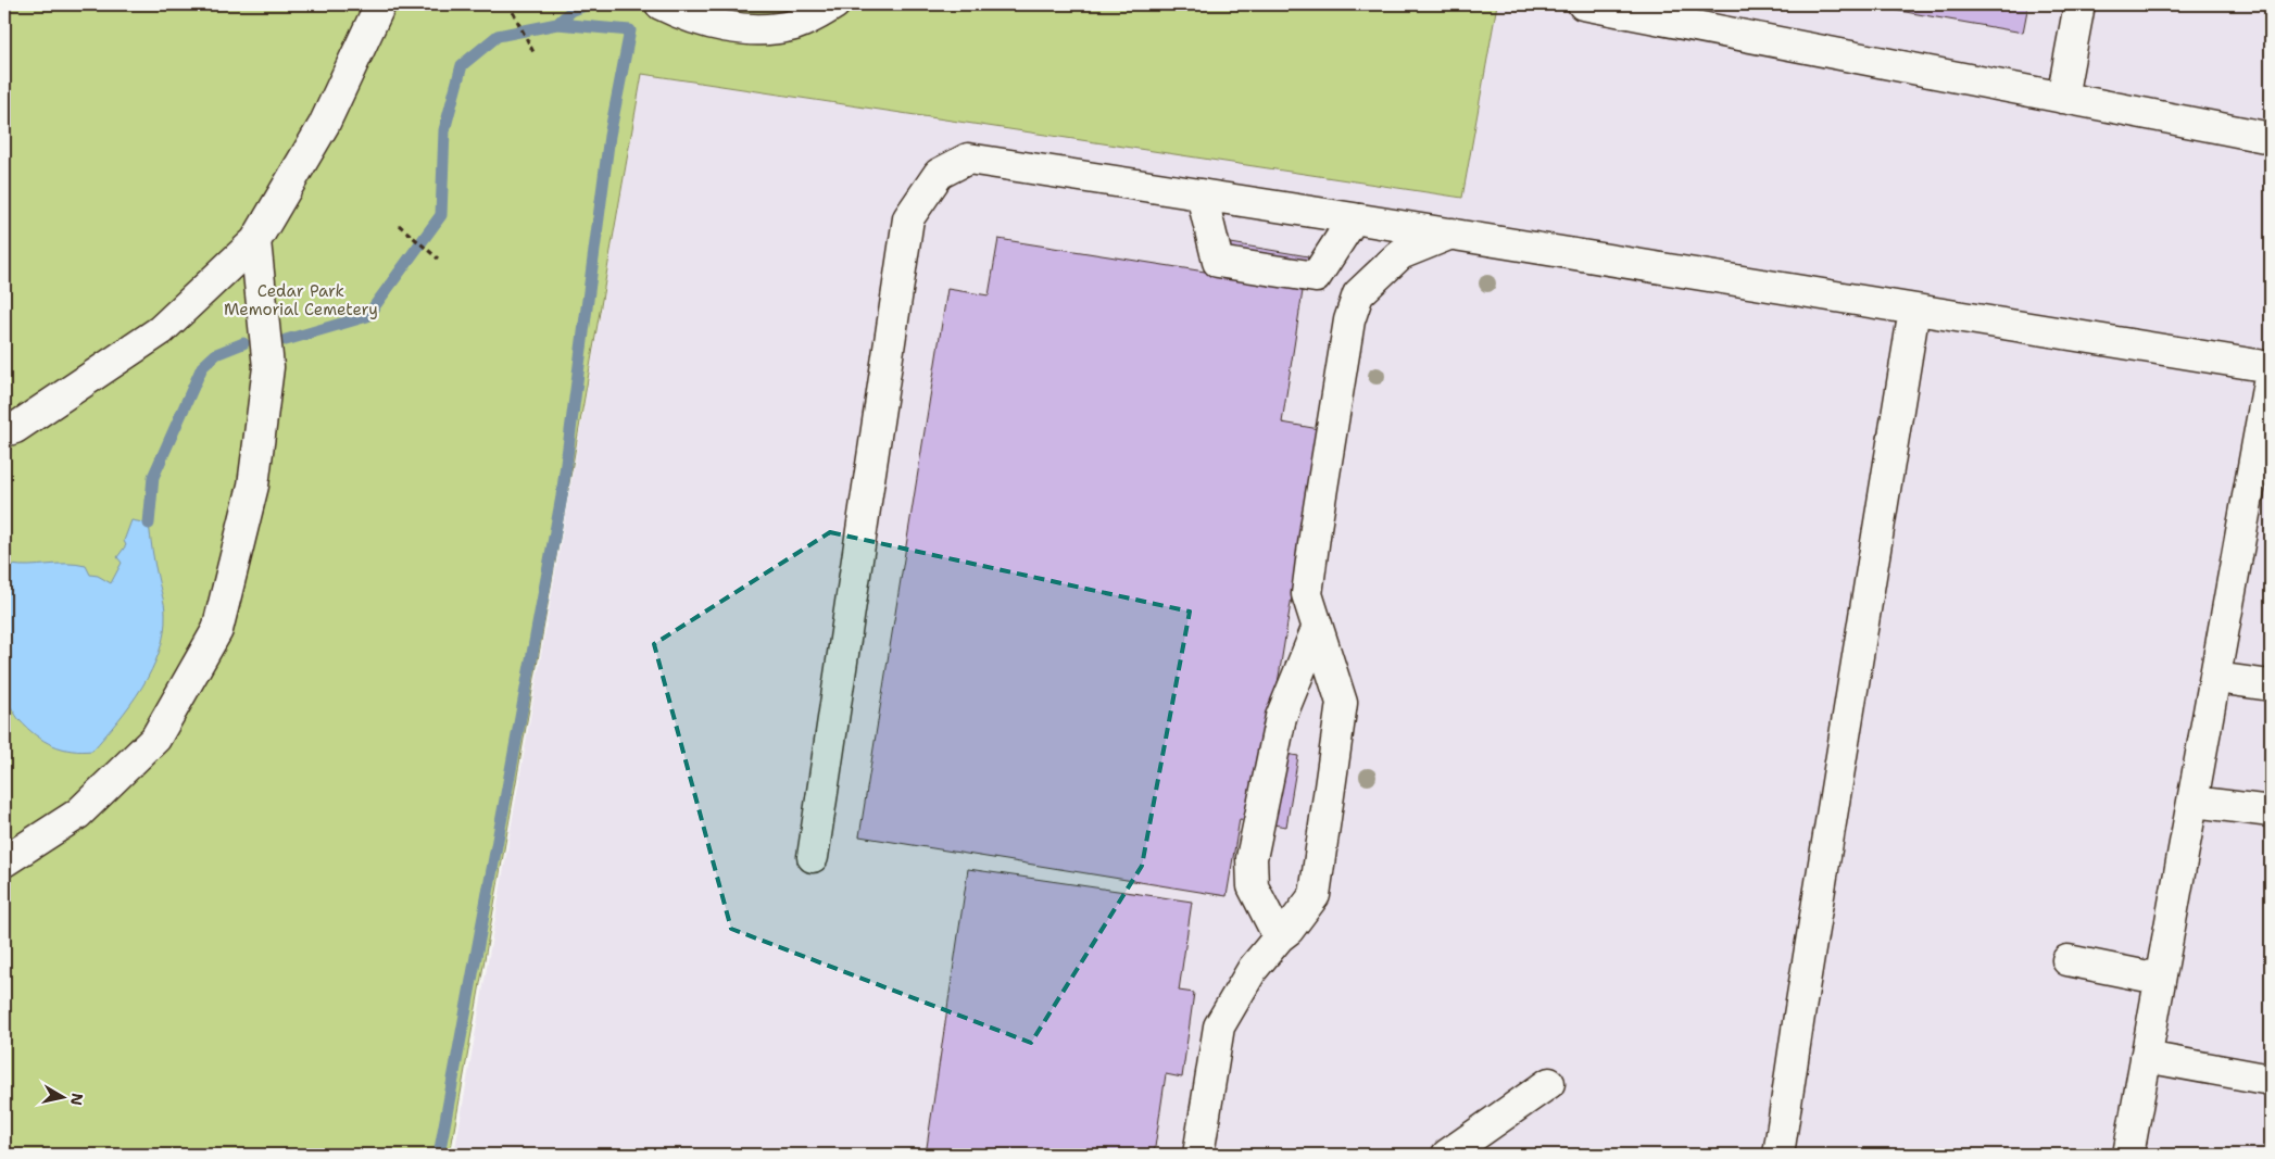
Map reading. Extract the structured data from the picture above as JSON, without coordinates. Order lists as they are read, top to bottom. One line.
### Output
{"parks":["Cedar Park Memorial Cemetery"],"north":"right"}
